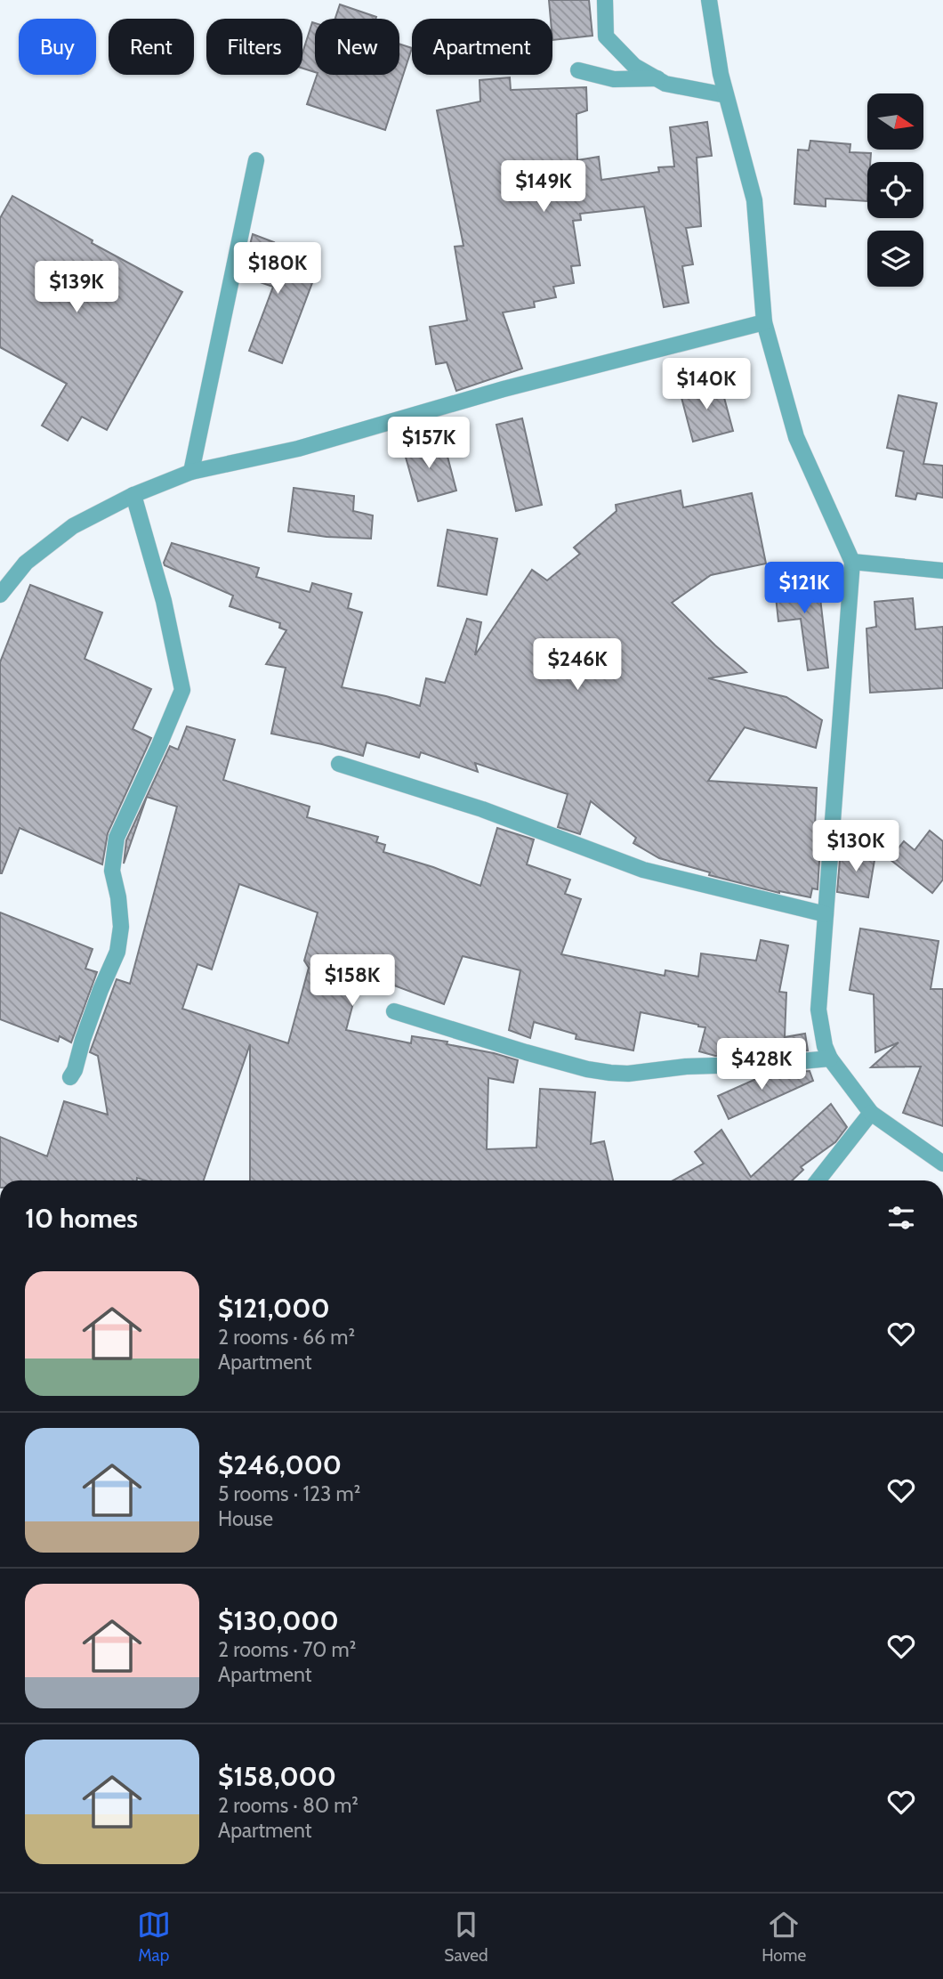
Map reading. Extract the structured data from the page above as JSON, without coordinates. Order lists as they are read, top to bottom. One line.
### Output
{"north":"right","page":{"chip":["Buy","Rent","Filters","New","Apartment"],"price":["$149K","$180K","$139K","$140K","$157K","$121K","$246K","$130K","$158K","$428K"],"heading":"10 homes","list":[{"name":"$121,000","note":"2 rooms · 66 m² · Apartment"},{"name":"$246,000","note":"5 rooms · 123 m² · House"},{"name":"$130,000","note":"2 rooms · 70 m² · Apartment"},{"name":"$158,000","note":"2 rooms · 80 m² · Apartment"}],"tabs":["Map","Saved","Home"]}}
